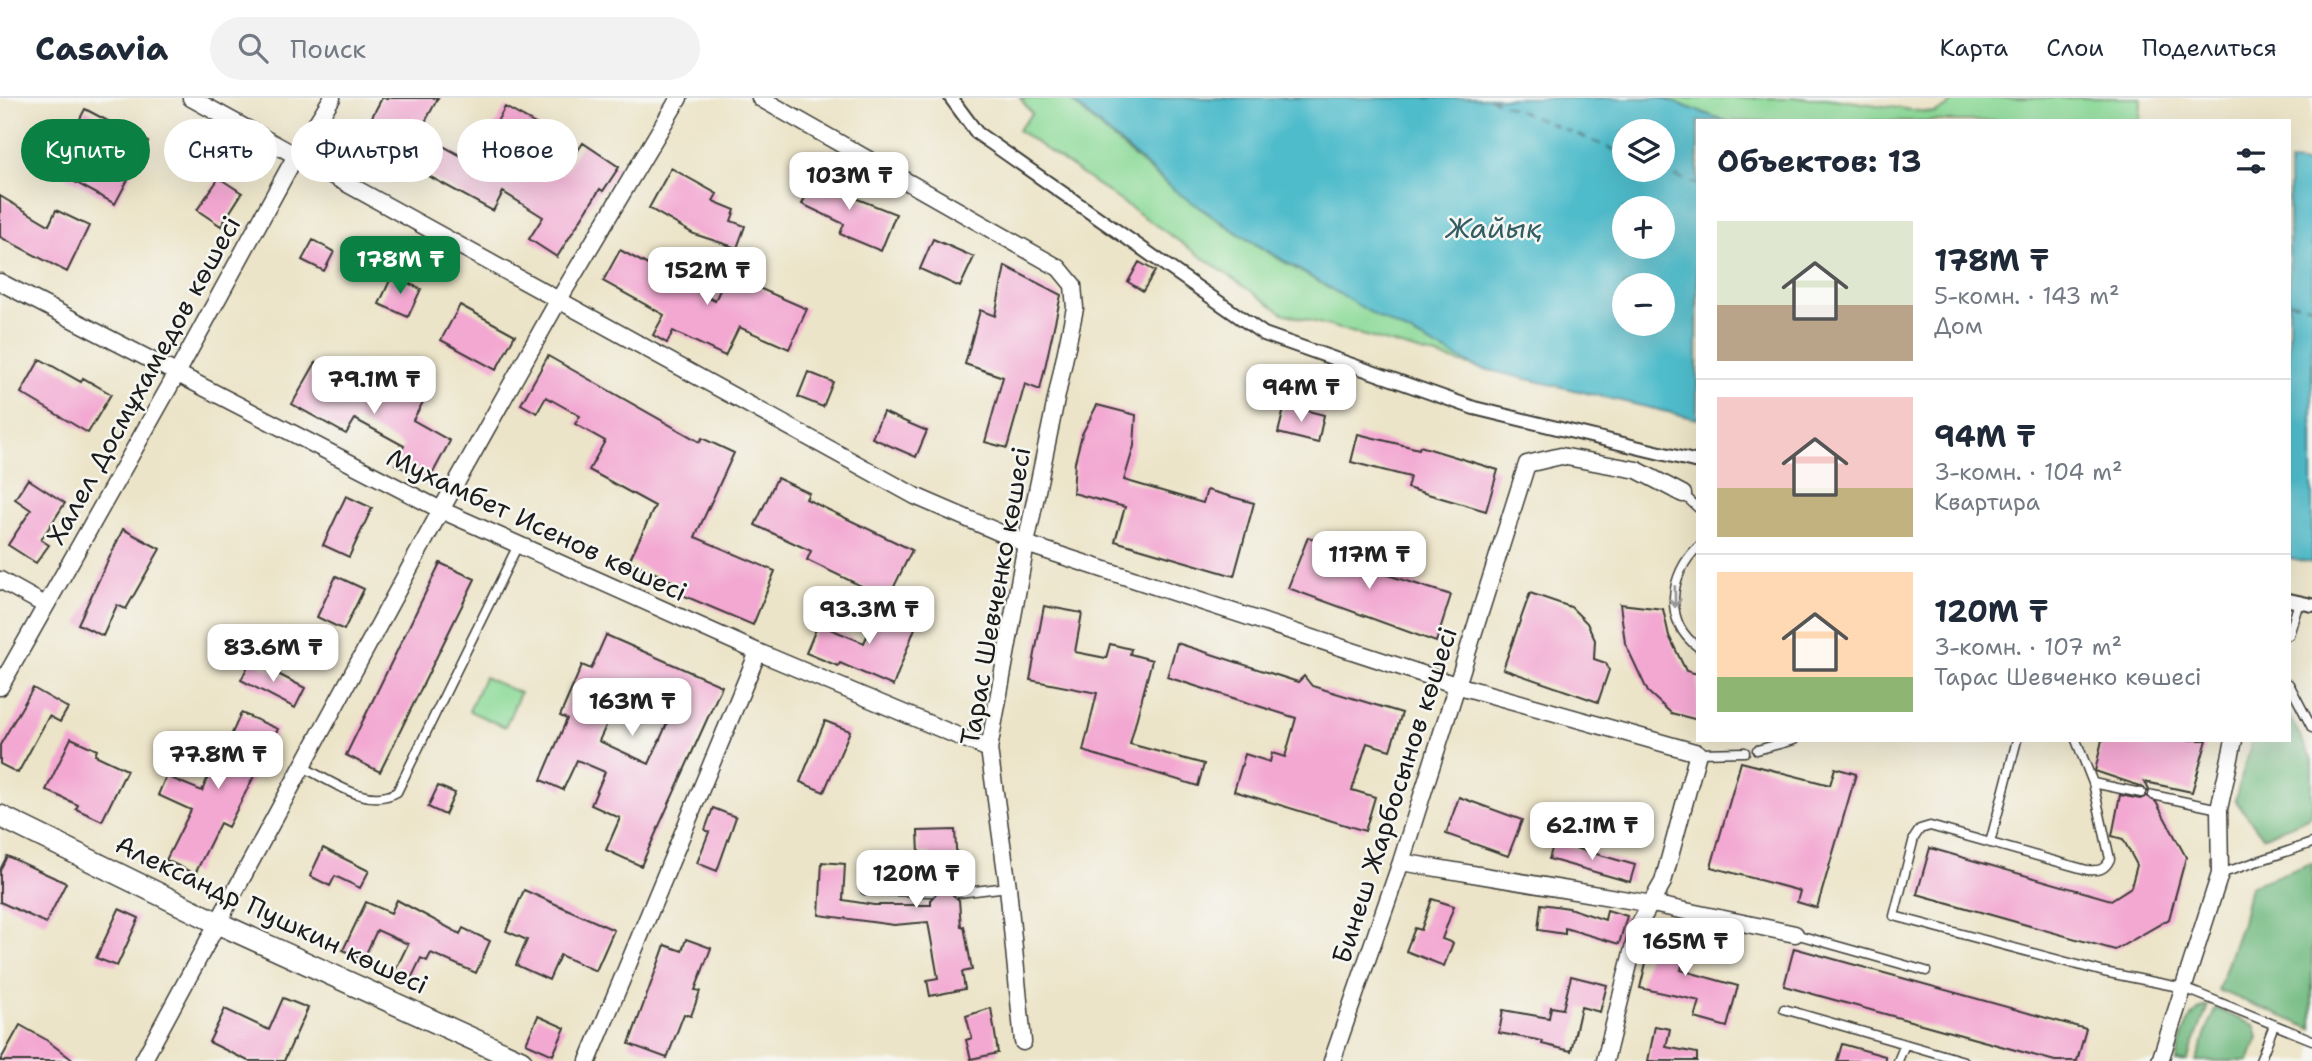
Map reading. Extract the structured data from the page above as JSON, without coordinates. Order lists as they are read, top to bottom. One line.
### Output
{"streets":{"street":["Халел Досмұхамедов көшесі","Мухамбет Исенов көшесі","Тарас Шевченко көшесі","Бинеш Жарбосынов көшесі","Александр Пушкин көшесі"]},"crossings":[["Халел Досмұхамедов көшесі","Мухамбет Исенов көшесі"],["Мухамбет Исенов көшесі","Тарас Шевченко көшесі"]],"water":["Жайық"],"page":{"header":"Casavia","search":"Поиск","nav":["Карта","Слои","Поделиться"],"map_buttons":["+","−"],"chip":["Купить","Снять","Фильтры","Новое"],"heading":"Объектов: 13","price":["103M ₸","178M ₸","152M ₸","79.1M ₸","94M ₸","117M ₸","93.3M ₸","83.6M ₸","163M ₸","77.8M ₸","62.1M ₸","120M ₸","165M ₸"],"list":[{"name":"178M ₸","note":"5-комн. · 143 m² · Дом"},{"name":"94M ₸","note":"3-комн. · 104 m² · Квартира"},{"name":"120M ₸","note":"3-комн. · 107 m² · Тарас Шевченко көшесі"}]}}
